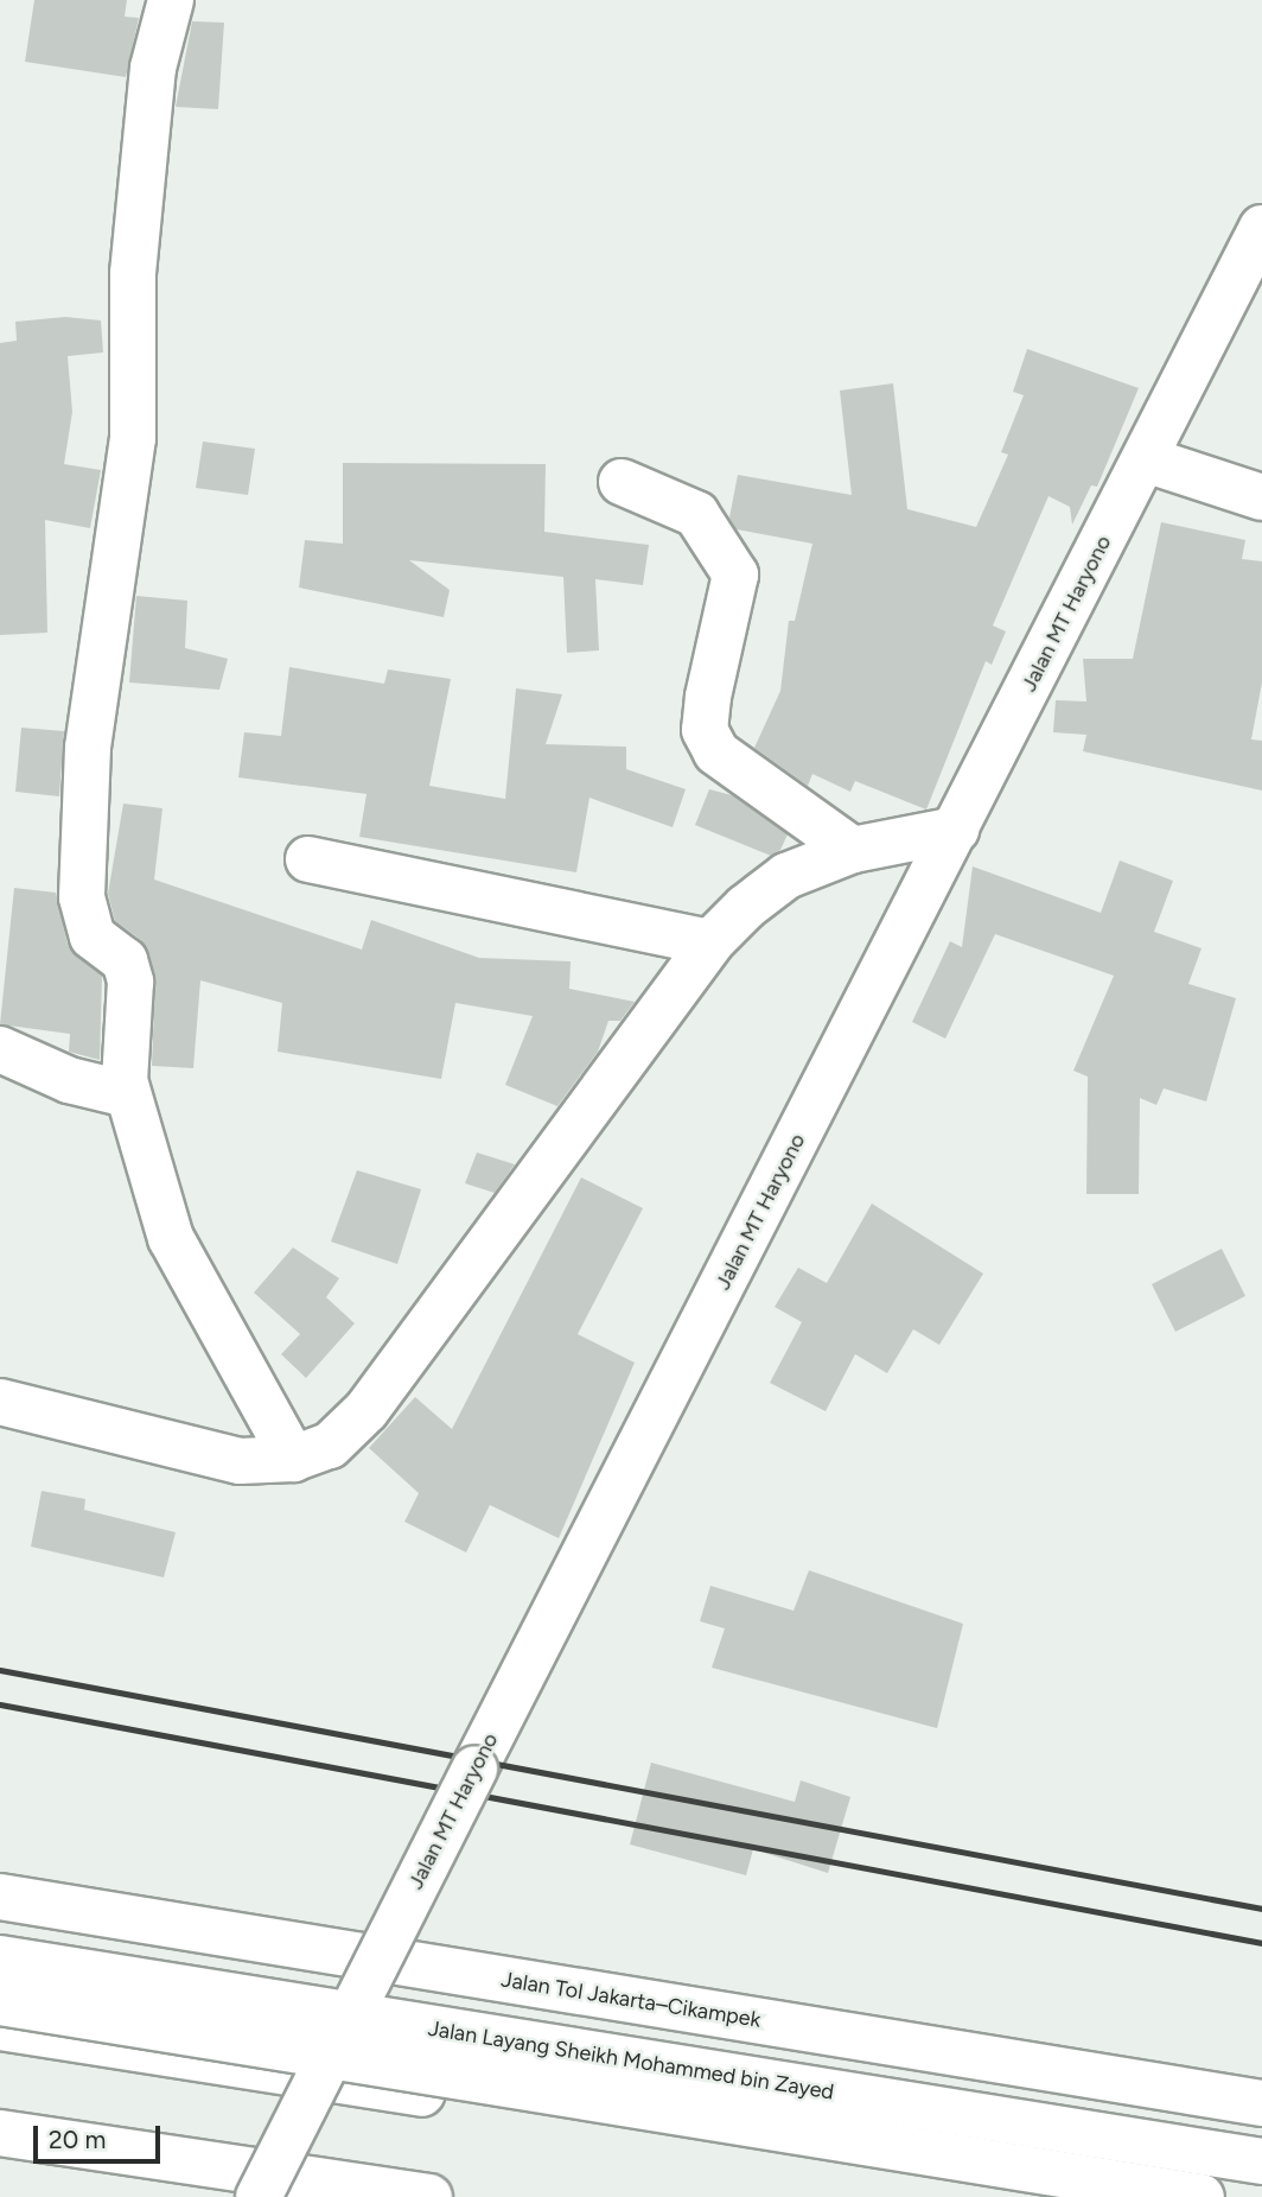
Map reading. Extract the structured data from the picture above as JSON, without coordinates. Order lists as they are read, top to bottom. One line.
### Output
{"streets":{"main road":["Jalan MT Haryono","Jalan Tol Jakarta–Cikampek","Jalan Layang Sheikh Mohammed bin Zayed"]},"scale_bar":"20 m"}
